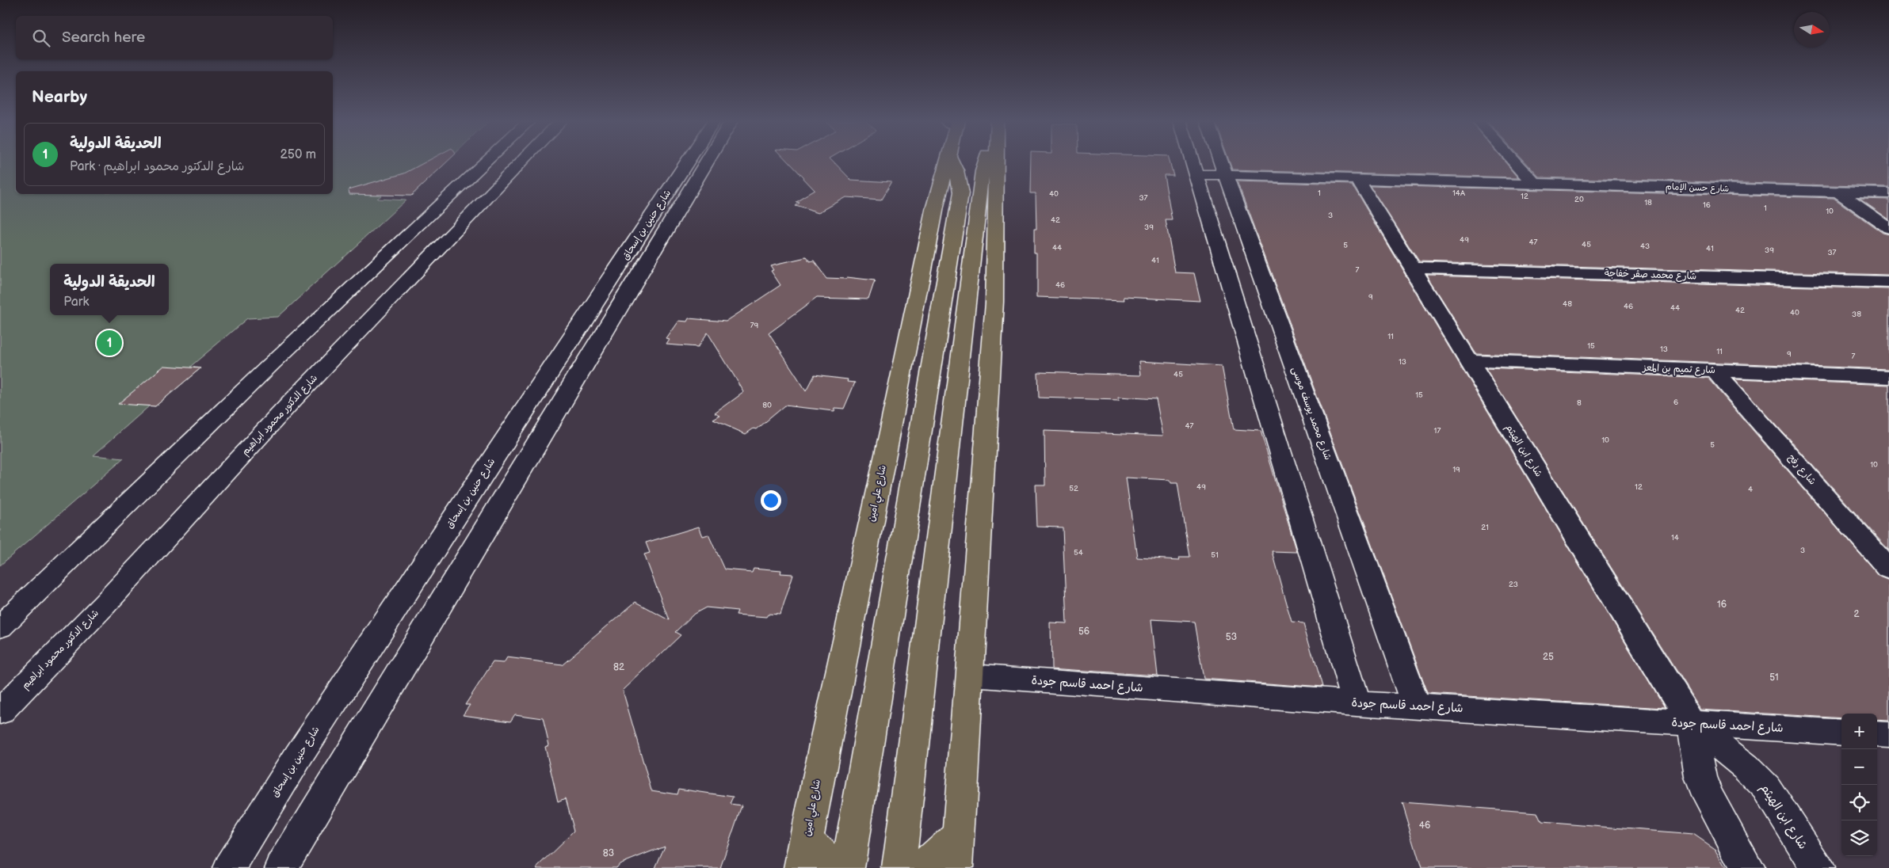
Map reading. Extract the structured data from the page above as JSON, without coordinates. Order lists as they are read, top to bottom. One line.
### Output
{"streets":{"main road":["شارع علي امين"],"street":["شارع حسن الإمام","شارع حنين بن إسحاق","شارع محمد صقر خفاجة","شارع تميم بن المعز","شارع محمد يوسف موسى","شارع الدكتور محمود ابراهيم","شارع ابن الهيثم","شارع رفح","شارع احمد قاسم جودة"]},"crossings":[["شارع حسن الإمام","شارع محمد يوسف موسى"],["شارع حسن الإمام","شارع ابن الهيثم"],["شارع محمد صقر خفاجة","شارع ابن الهيثم"],["شارع تميم بن المعز","شارع ابن الهيثم"],["شارع تميم بن المعز","شارع رفح"],["شارع محمد يوسف موسى","شارع احمد قاسم جودة"],["شارع ابن الهيثم","شارع احمد قاسم جودة"]],"house_numbers":["1","14A","40","12","37","20","18","16","1","10","3","42","39","49","47","45","5","43","44","41","39","37","41","7","46","9","48","46","44","42","40","38","79","11","15","13","11","9","7","13","45","15","6","8","80","47","17","10","5","10","19","49","12","52","4","21","14","3","54","51","23","16","2","56","53","25","82","51","46","83"],"north":"right","page":{"search":"Search here","heading":"Nearby","list":[{"mark":"1","name":"الحديقة الدولية","note":"Park · شارع الدكتور محمود ابراهيم","value":"250 m"}],"popup":["الحديقة الدولية","Park"],"pins":"1","map_buttons":["+","−"]}}
